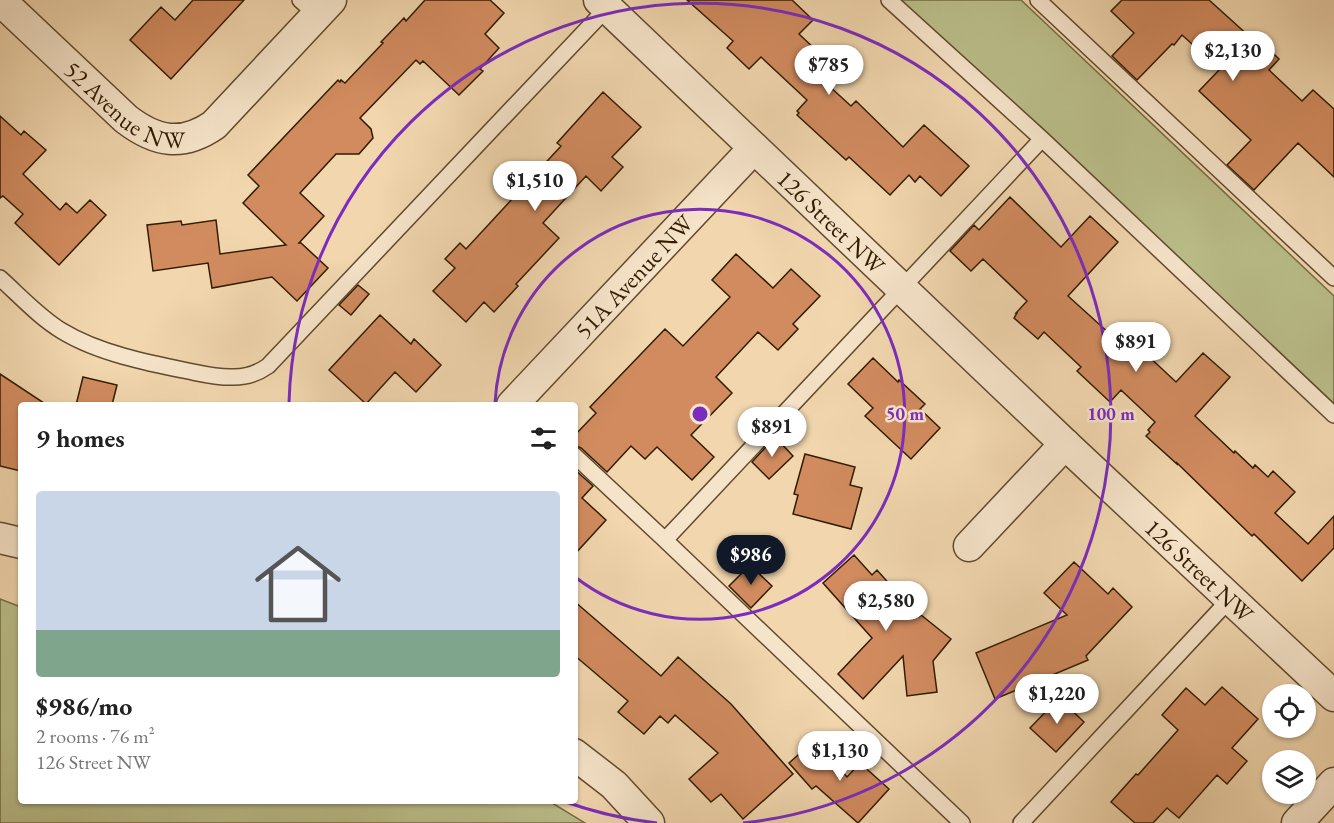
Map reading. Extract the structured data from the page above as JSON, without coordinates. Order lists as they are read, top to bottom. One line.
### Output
{"streets":{"street":["52 Avenue NW","126 Street NW","51A Avenue NW"]},"crossings":[["126 Street NW","51A Avenue NW"]],"page":{"price":["$2,130","$785","$1,510","$891","$891","$986","$2,580","$1,220","$1,130"],"heading":"9 homes","list":[{"name":"$986/mo","note":"2 rooms · 76 m² · 126 Street NW"}]},"rings":["50 m","100 m"]}
